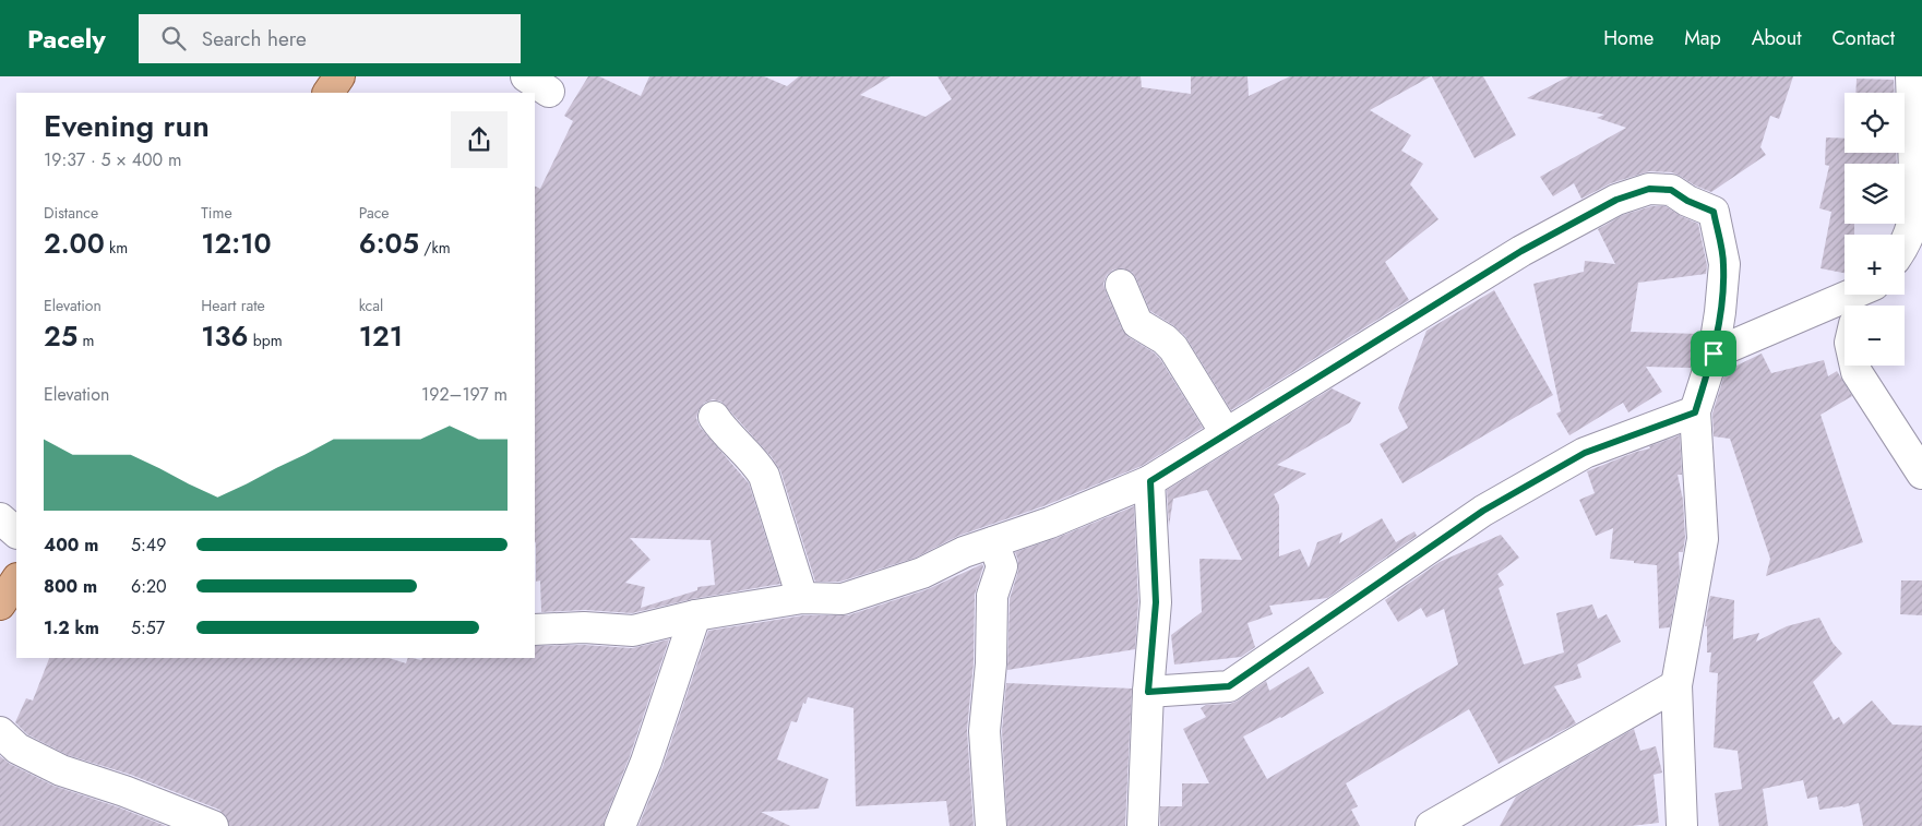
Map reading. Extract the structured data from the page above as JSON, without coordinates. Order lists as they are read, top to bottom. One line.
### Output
{"page":{"header":"Pacely","search":"Search here","nav":["Home","Map","About","Contact"],"map_buttons":["+","−"],"heading":["Evening run","19:37 · 5 × 400 m"],"stats":[["Distance","2.00 km"],["Time","12:10"],["Pace","6:05 /km"],["Elevation","25 m"],["Heart rate","136 bpm"],["kcal","121"]],"chart":["Elevation","192–197 m"],"list":[{"name":"400 m","note":"5:49"},{"name":"800 m","note":"6:20"},{"name":"1.2 km","note":"5:57"}]}}
